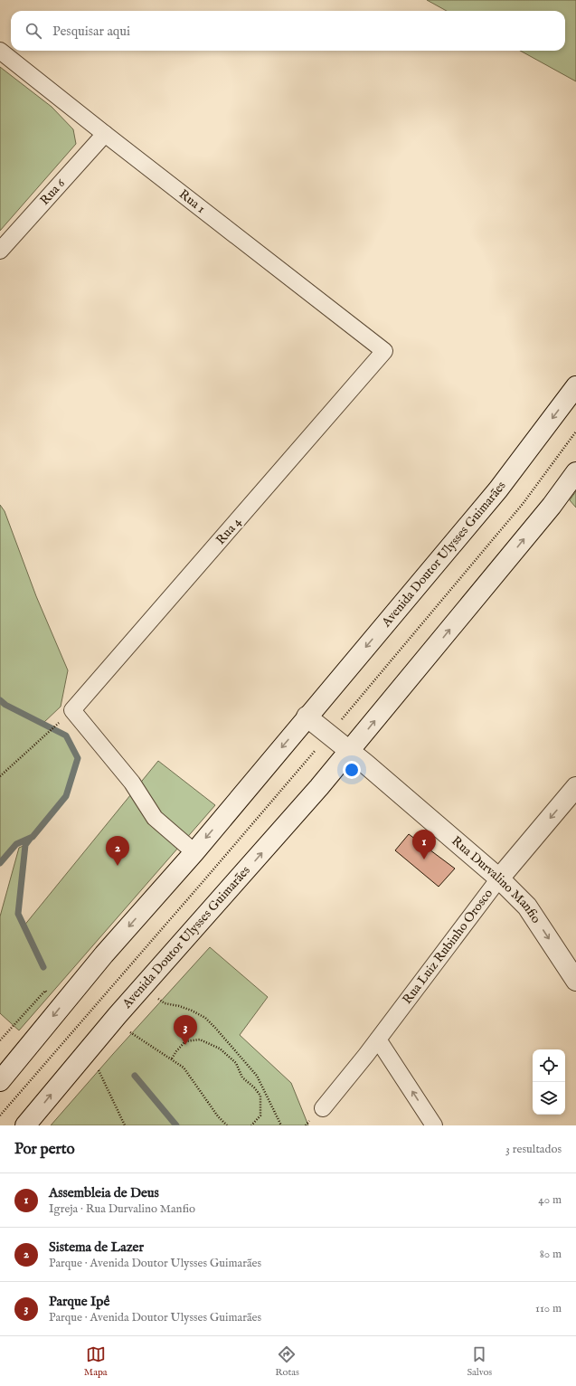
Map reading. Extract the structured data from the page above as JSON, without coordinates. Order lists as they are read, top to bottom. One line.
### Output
{"streets":{"main road":["Avenida Doutor Ulysses Guimarães","Rua Durvalino Manfio","Rua Luiz Rubinho Orosco"],"street":["Rua 6","Rua 1","Rua 4"]},"crossings":[["Rua 6","Rua 1"],["Rua 1","Rua 4"],["Rua 4","Avenida Doutor Ulysses Guimarães"],["Avenida Doutor Ulysses Guimarães","Rua Durvalino Manfio"],["Rua Durvalino Manfio","Rua Luiz Rubinho Orosco"]],"one_way":["Rua Durvalino Manfio"],"page":{"search":"Pesquisar aqui","pins":["1","2","3"],"heading":["Por perto","3 resultados"],"list":[{"mark":"1","name":"Assembleia de Deus","note":"Igreja · Rua Durvalino Manfio","value":"40 m"},{"mark":"2","name":"Sistema de Lazer","note":"Parque · Avenida Doutor Ulysses Guimarães","value":"80 m"},{"mark":"3","name":"Parque Ipê","note":"Parque · Avenida Doutor Ulysses Guimarães","value":"110 m"}],"nav":["Mapa","Rotas","Salvos"]}}
